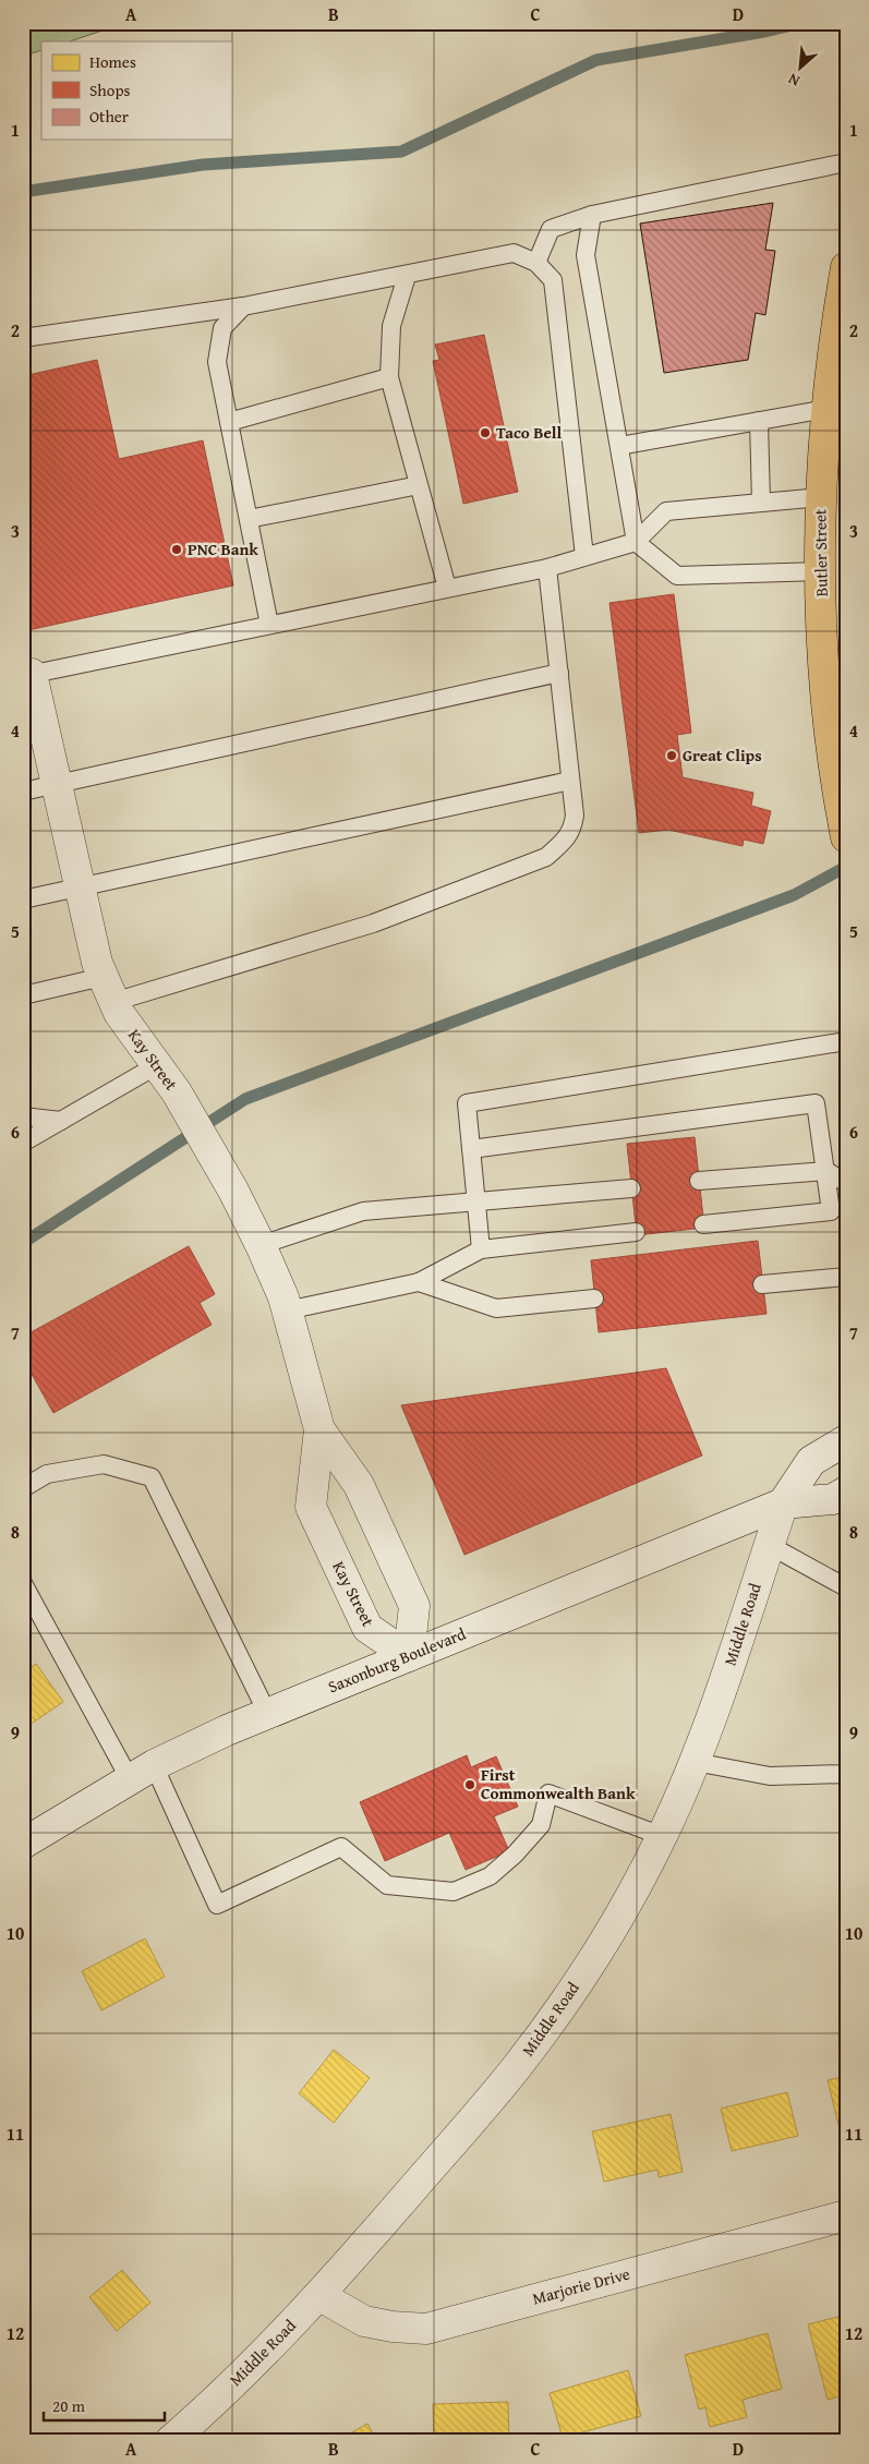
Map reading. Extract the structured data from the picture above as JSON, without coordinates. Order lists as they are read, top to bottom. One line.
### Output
{"streets":{"highway":["Butler Street"],"street":["Kay Street","Middle Road","Saxonburg Boulevard","Marjorie Drive"]},"crossings":[["Kay Street","Saxonburg Boulevard"],["Middle Road","Saxonburg Boulevard"],["Middle Road","Marjorie Drive"]],"places":["Taco Bell","PNC Bank","Great Clips","First Commonwealth Bank"],"legend":["Homes","Shops","Other"],"scale_bar":"20 m","north":"bottom left","grid":{"columns":["A","B","C","D"],"rows":["1","2","3","4","5","6","7","8","9","10","11","12"]}}
